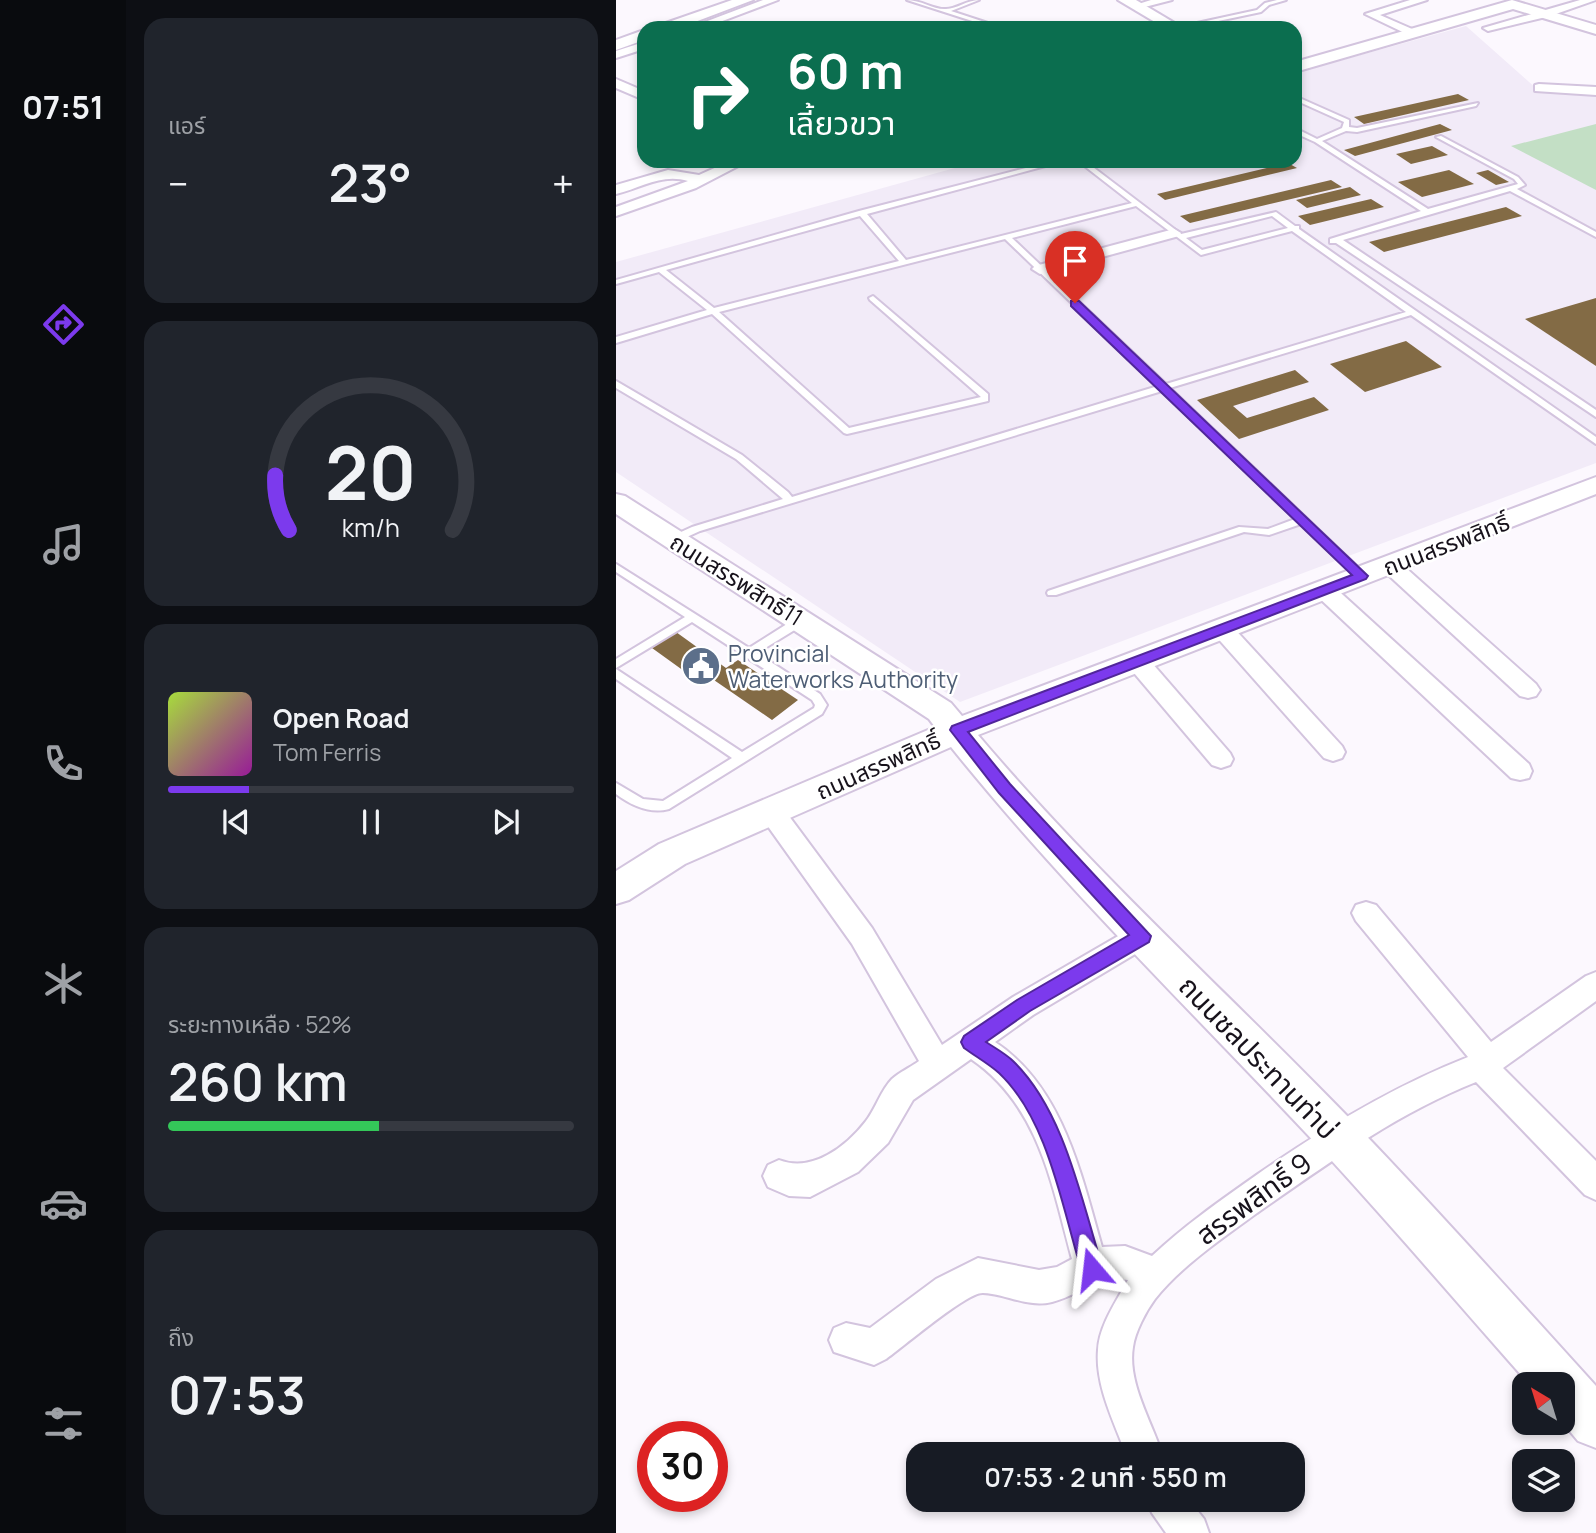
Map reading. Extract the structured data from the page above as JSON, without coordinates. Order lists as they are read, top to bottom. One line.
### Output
{"streets":{"street":["ถนนสรรพสิทธิ์","ถนนสรรพสิทธิ์11","ถนนชลประทานท่าบ่","สรรพสิทธิ์ 9"]},"crossings":[["ถนนสรรพสิทธิ์","ถนนสรรพสิทธิ์11"],["ถนนสรรพสิทธิ์","ถนนชลประทานท่าบ่"],["ถนนสรรพสิทธิ์11","ถนนชลประทานท่าบ่"],["ถนนชลประทานท่าบ่","สรรพสิทธิ์ 9"]],"places":{"public building":["Provincial Waterworks Authority"]},"north":"top left","page":{"tabs":"07:51","tile":["แอร์",["ระยะทางเหลือ · 52%","260 km"],["ถึง","07:53"]],"turn":["60 m","เลี้ยวขวา"],"heat":["−","23°","+"],"song":["Open Road","Tom Ferris"],"limit":"30","trip":"07:53 · 2 นาที · 550 m","gauge":["20","km/h"]}}
